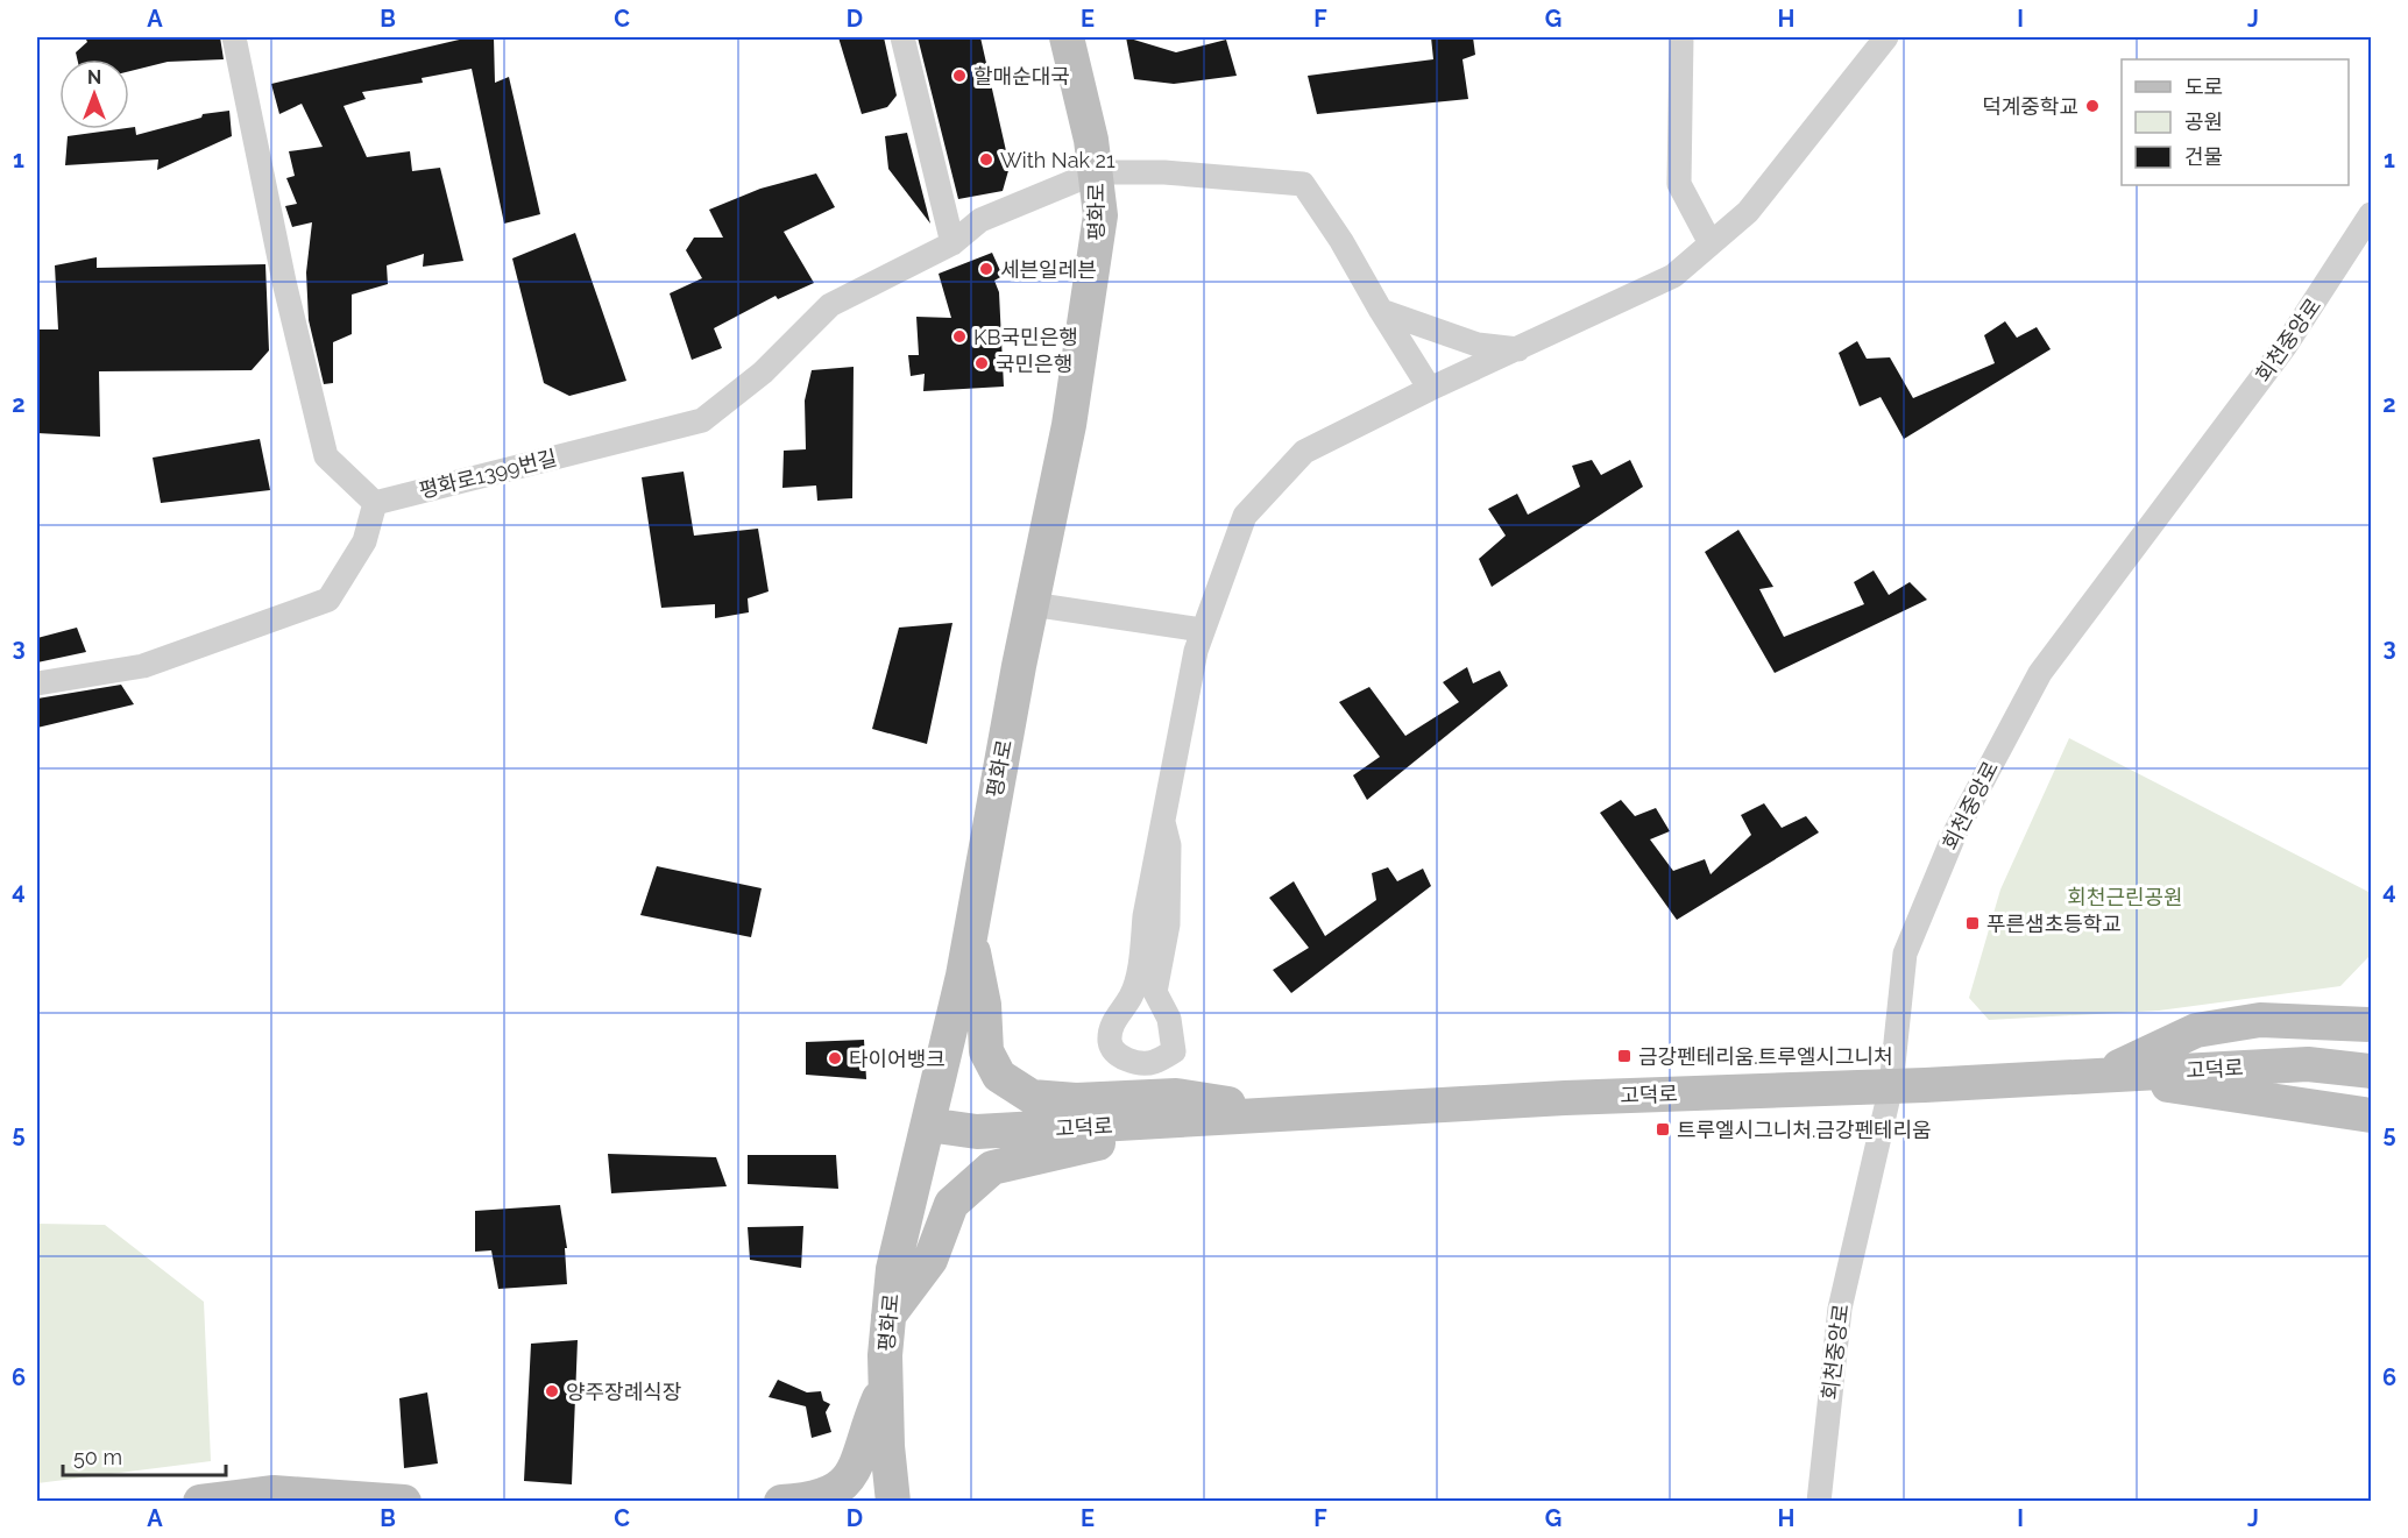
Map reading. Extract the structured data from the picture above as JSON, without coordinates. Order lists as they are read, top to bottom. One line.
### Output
{"streets":{"main road":["평화로","고덕로"],"street":["회천중앙로","평화로1399번길"]},"crossings":[["평화로","평화로1399번길"],["평화로","고덕로"],["회천중앙로","고덕로"]],"parks":["회천근린공원"],"places":{"other":["할매순대국","덕계중학교","With Nak 21","세븐일레븐","KB국민은행","국민은행","타이어뱅크","양주장례식장"],"transit":["푸른샘초등학교","금강펜테리움.트루엘시그니처","트루엘시그니처.금강펜테리움"]},"legend":["도로","공원","건물"],"scale_bar":"50 m","north":"top","grid":{"columns":["A","B","C","D","E","F","G","H","I","J"],"rows":["1","2","3","4","5","6"]}}
